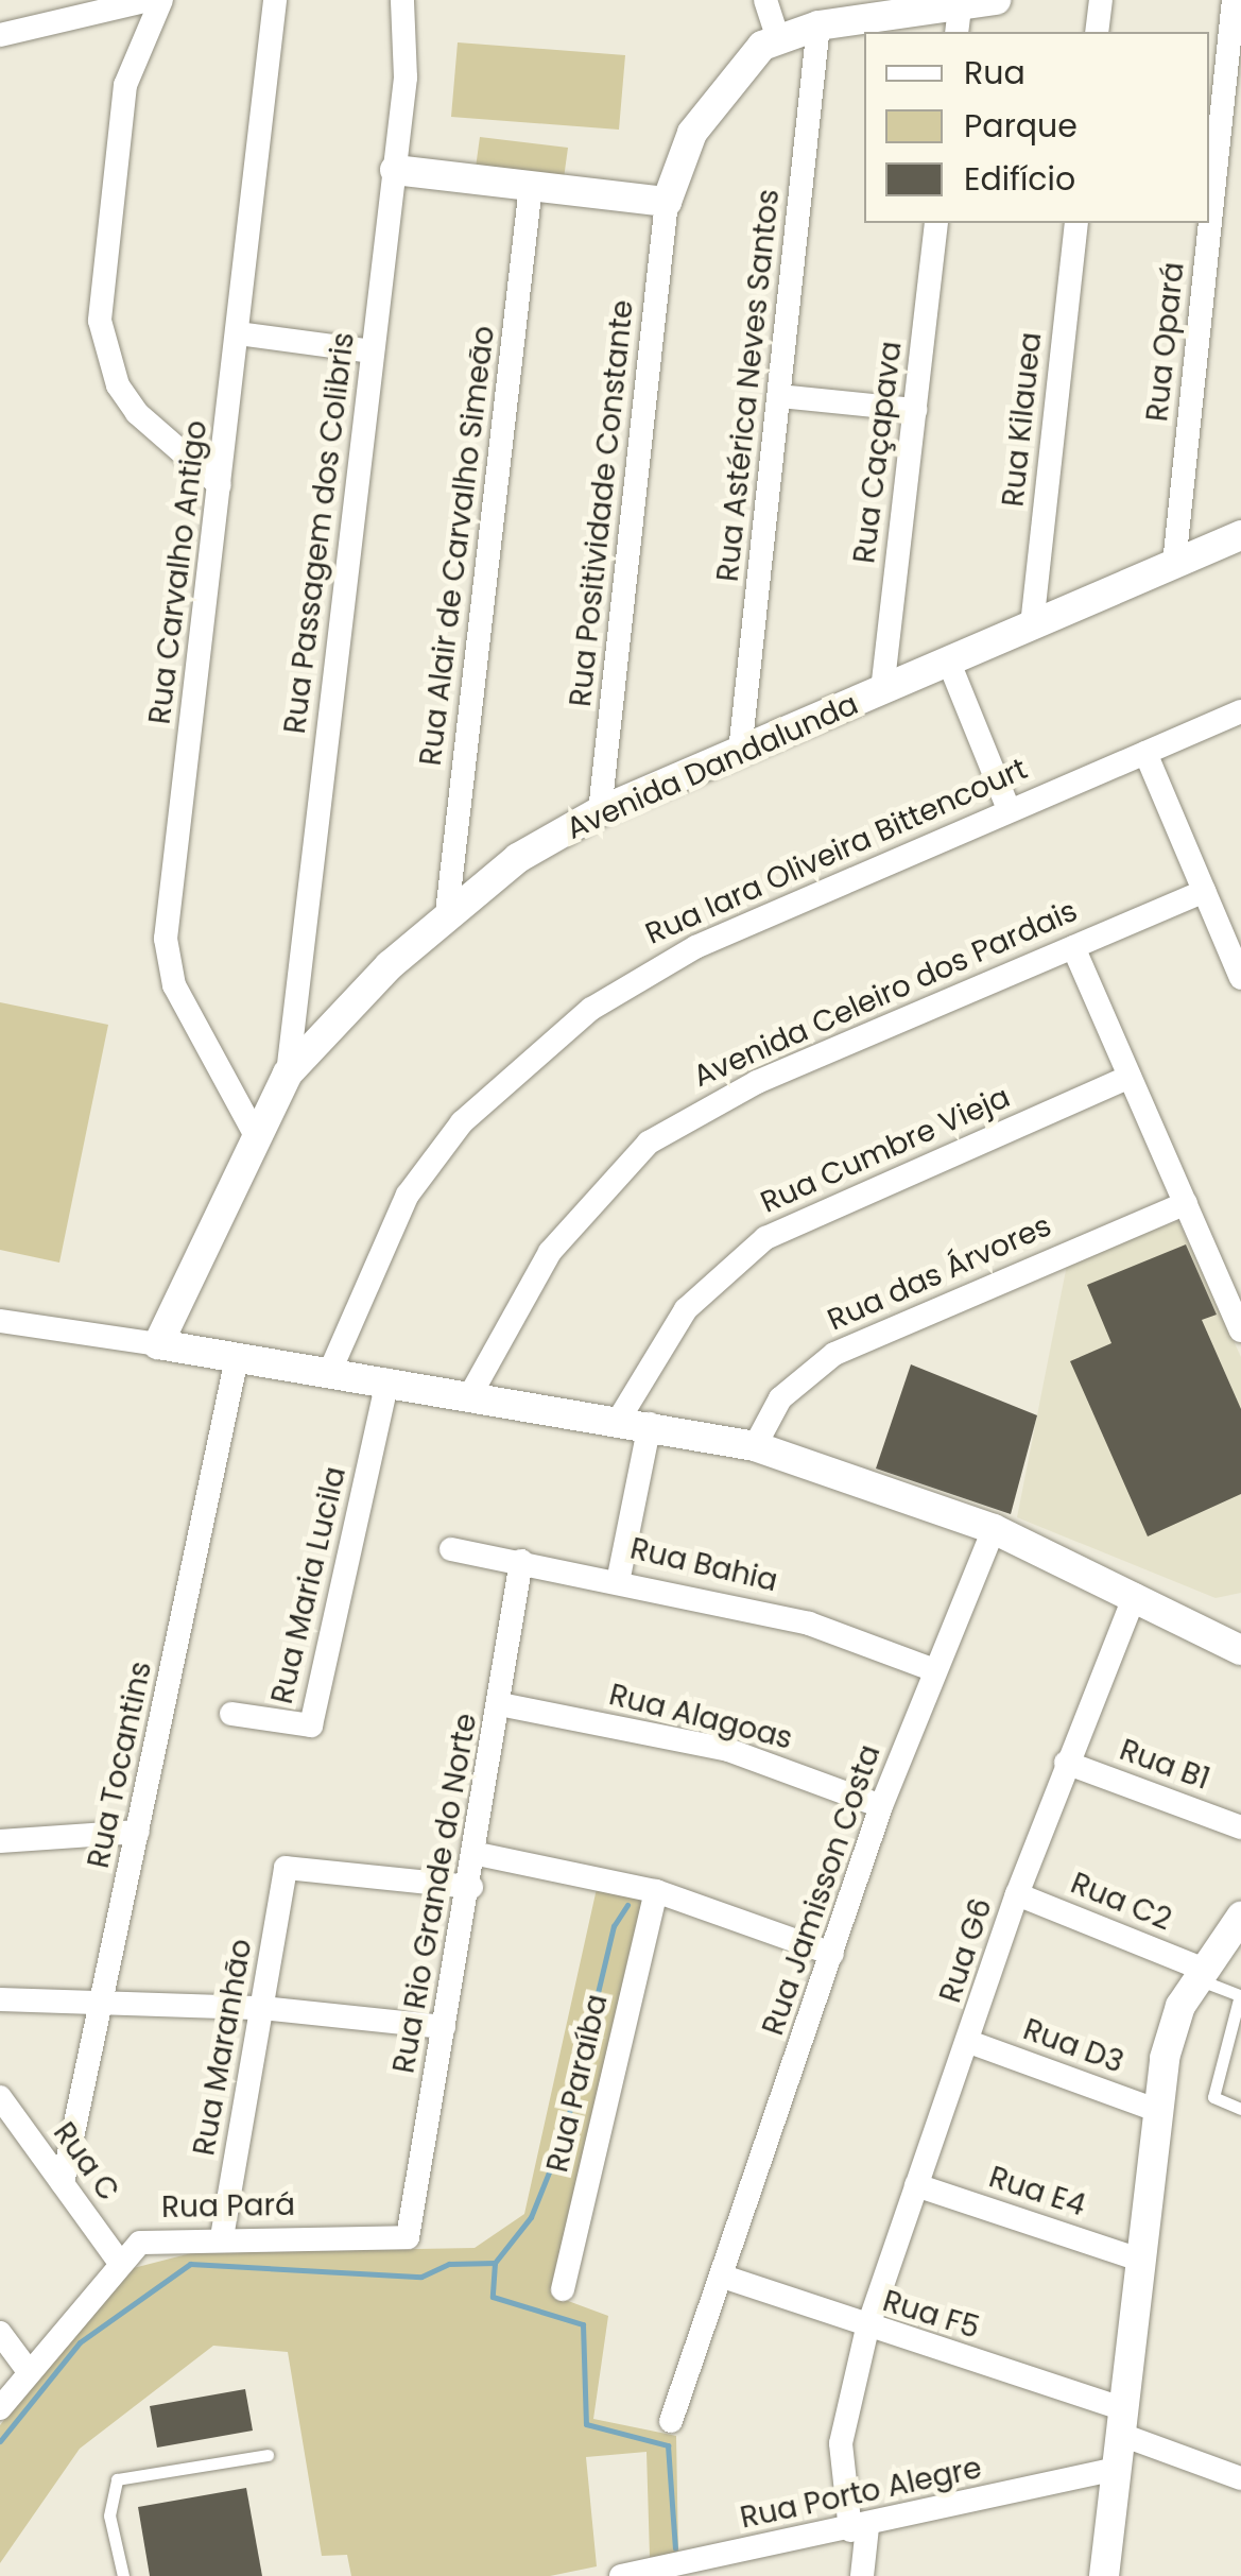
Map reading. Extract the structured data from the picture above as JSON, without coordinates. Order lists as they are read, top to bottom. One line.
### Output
{"streets":{"street":["Rua Opará","Rua Astérica Neves Santos","Rua Kilauea","Rua Caçapava","Rua Positividade Constante","Rua Passagem dos Colibris","Rua Alair de Carvalho Simeão","Rua Carvalho Antigo","Avenida Dandalunda","Rua Iara Oliveira Bittencourt","Avenida Celeiro dos Pardais","Rua Cumbre Vieja","Rua das Árvores","Rua Bahia","Rua Maria Lucila","Rua Alagoas","Rua Tocantins","Rua B1","Rua Jamisson Costa","Rua Rio Grande do Norte","Rua C2","Rua G6","Rua D3","Rua Maranhão","Rua Paraíba","Rua C","Rua E4","Rua Pará","Rua F5","Rua Porto Alegre"]},"crossings":[["Rua Opará","Avenida Dandalunda"],["Rua Astérica Neves Santos","Avenida Dandalunda"],["Rua Kilauea","Avenida Dandalunda"],["Rua Caçapava","Avenida Dandalunda"],["Rua Positividade Constante","Avenida Dandalunda"],["Rua Passagem dos Colibris","Avenida Dandalunda"],["Rua Alair de Carvalho Simeão","Avenida Dandalunda"],["Rua Carvalho Antigo","Avenida Dandalunda"],["Rua Bahia","Rua Jamisson Costa"],["Rua Bahia","Rua Rio Grande do Norte"],["Rua Alagoas","Rua Jamisson Costa"],["Rua Alagoas","Rua Rio Grande do Norte"],["Rua Tocantins","Rua C"],["Rua B1","Rua G6"],["Rua Jamisson Costa","Rua F5"],["Rua Rio Grande do Norte","Rua Maranhão"],["Rua Rio Grande do Norte","Rua Pará"],["Rua C2","Rua G6"],["Rua G6","Rua D3"],["Rua G6","Rua E4"],["Rua G6","Rua F5"],["Rua G6","Rua Porto Alegre"],["Rua Maranhão","Rua Pará"],["Rua C","Rua Pará"]],"legend":["Rua","Parque","Edifício"]}
